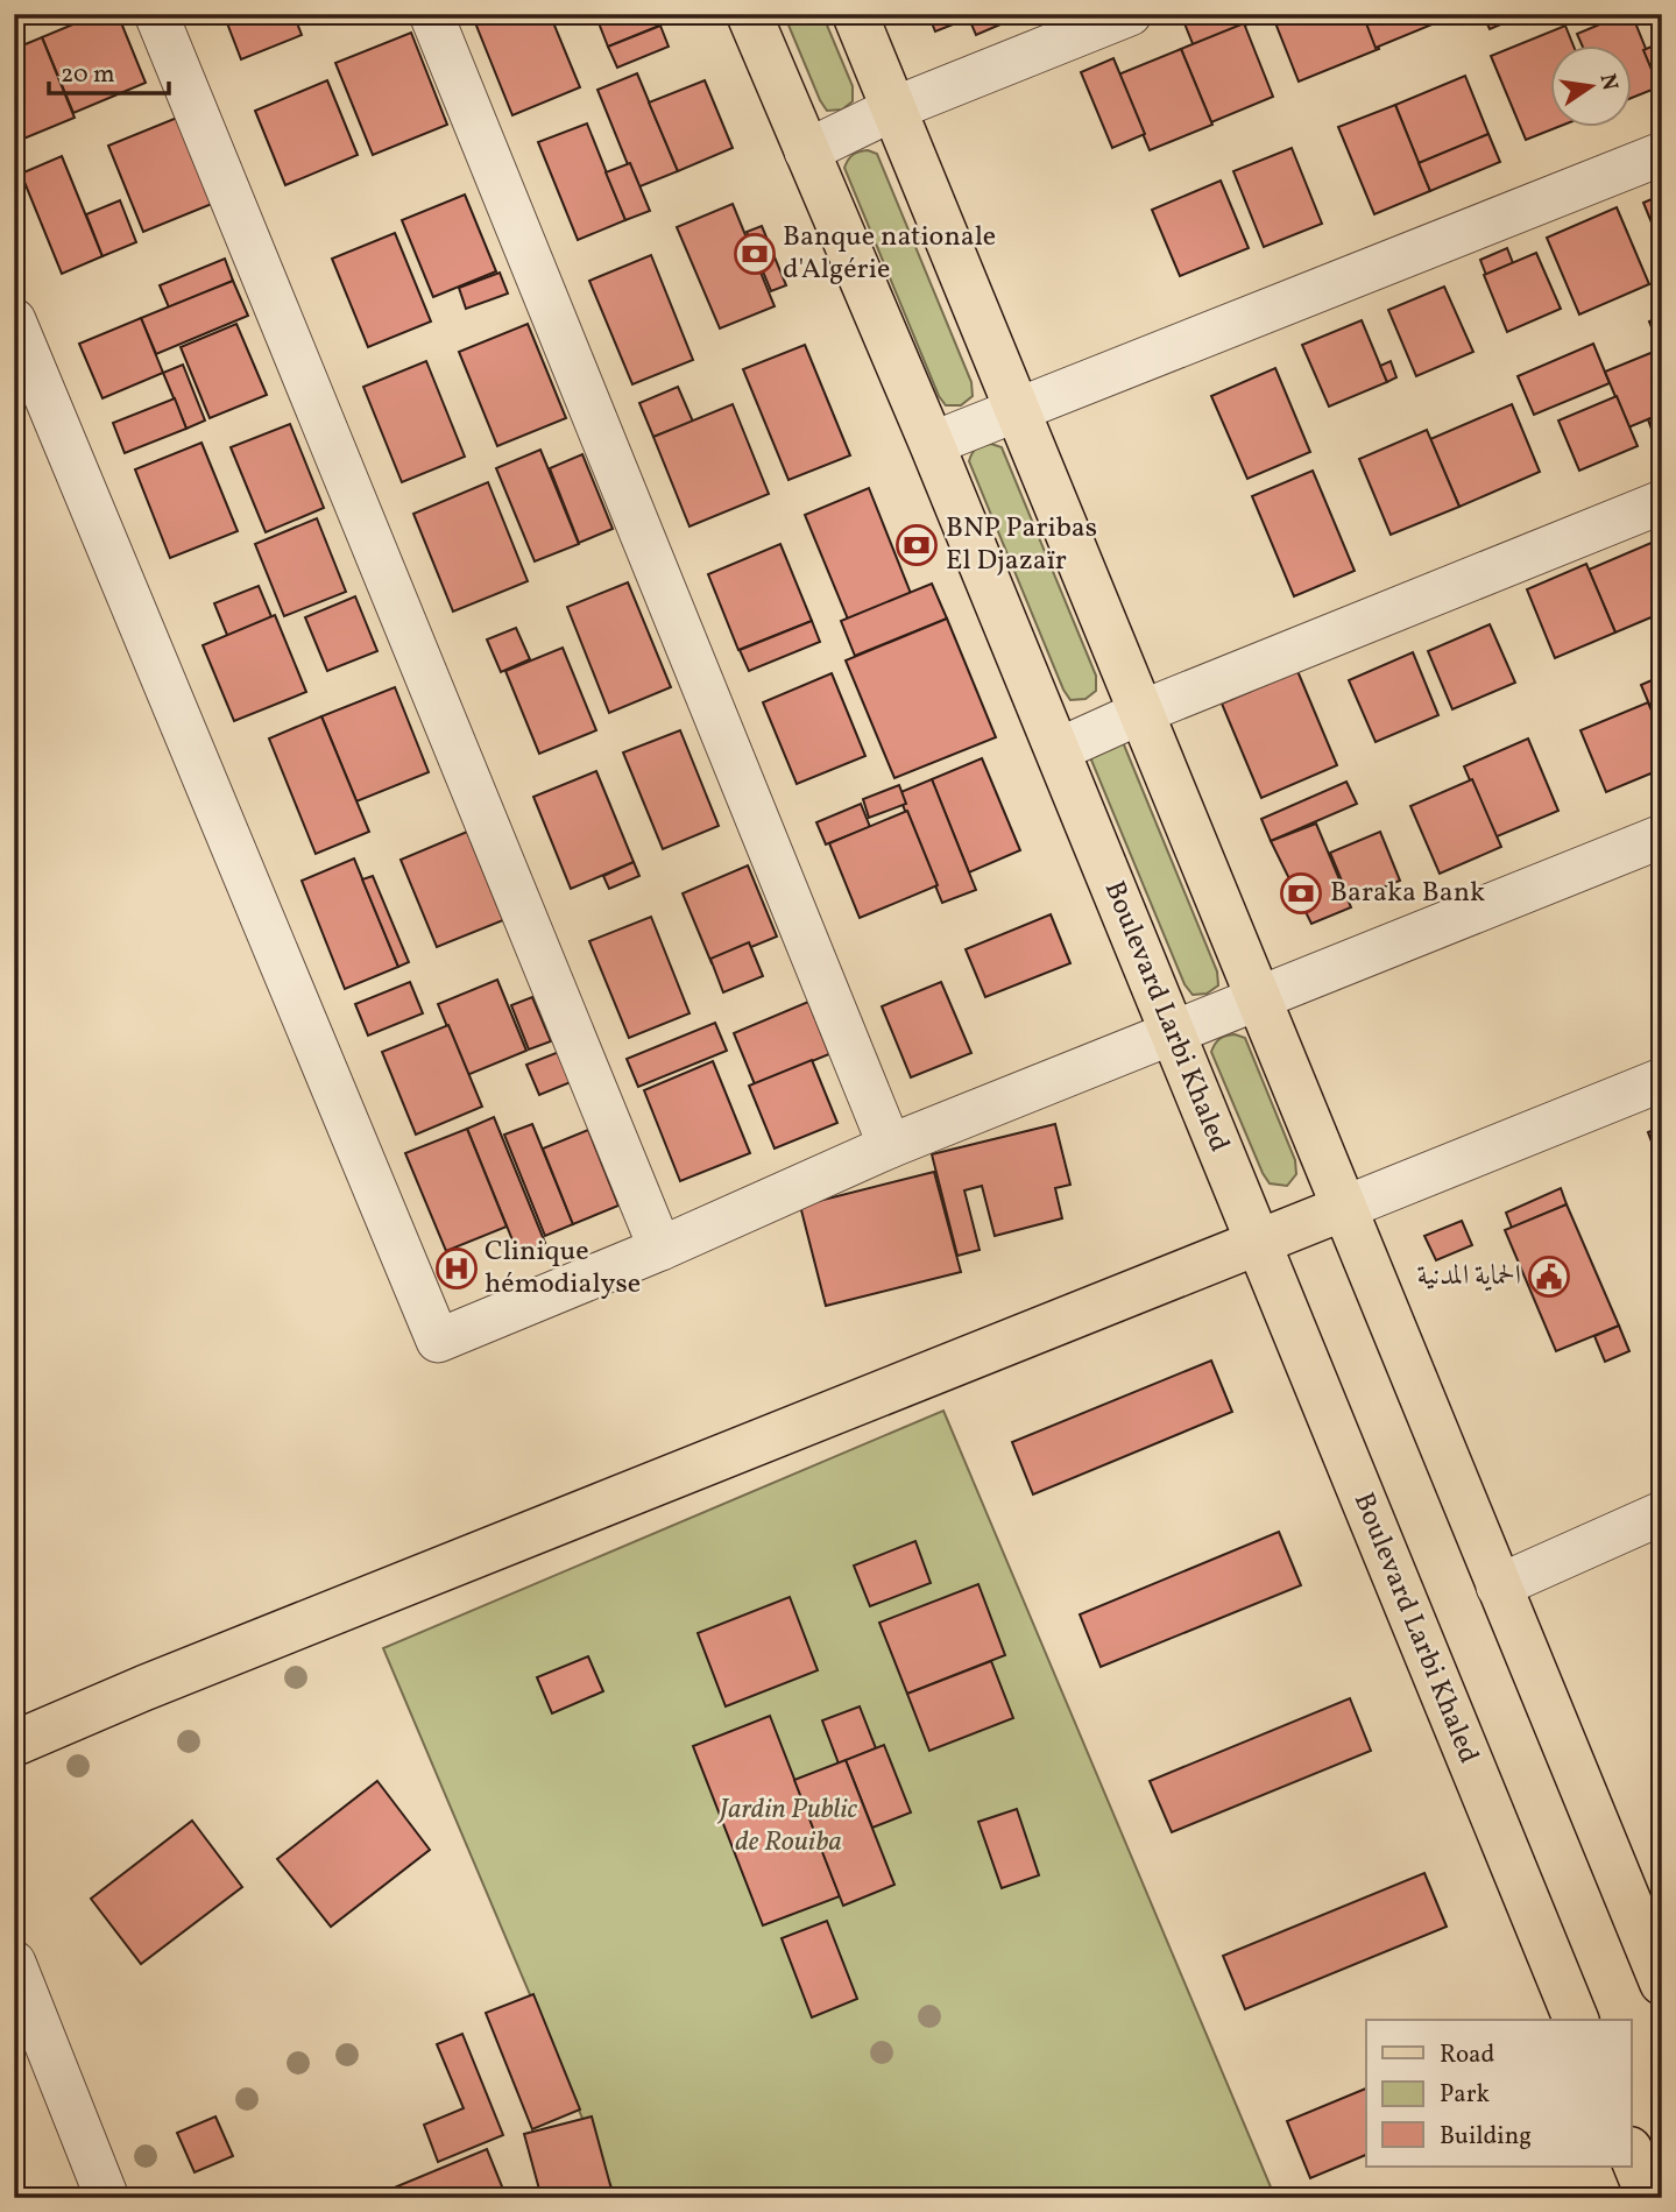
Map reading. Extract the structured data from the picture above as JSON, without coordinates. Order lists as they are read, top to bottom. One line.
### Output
{"streets":{"main road":["Boulevard Larbi Khaled"]},"parks":["Jardin Public de Rouiba"],"places":{"bank":["Banque nationale d'Algérie","BNP Paribas El Djazaïr","Baraka Bank"],"hospital":["Clinique hémodialyse"],"public building":["الحماية المدنية"]},"legend":["Road","Park","Building"],"scale_bar":"20 m","north":"right"}
